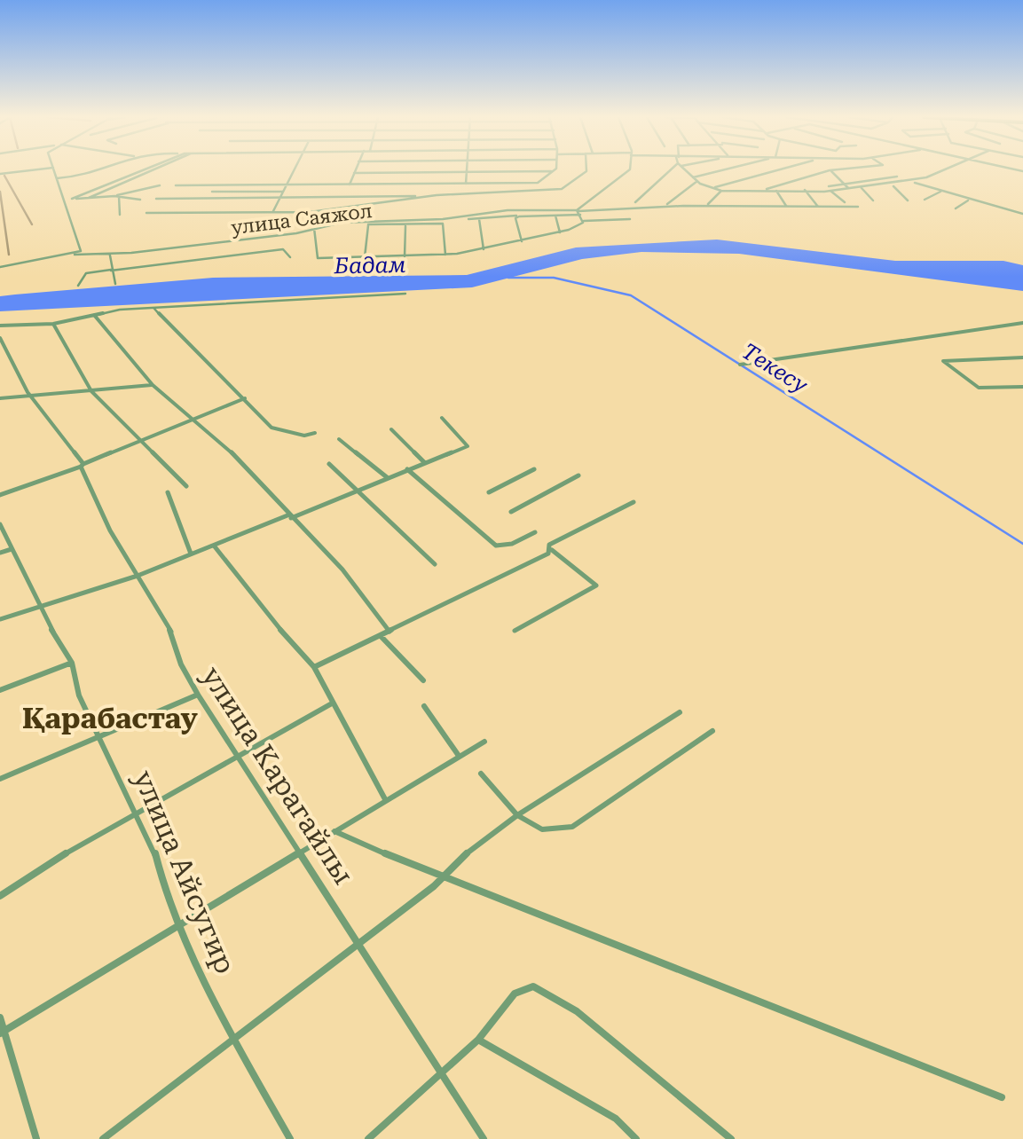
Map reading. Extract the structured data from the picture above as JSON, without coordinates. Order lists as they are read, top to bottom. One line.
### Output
{"streets":{"street":["улица Саяжол","улица Карагайлы","улица Айсугир"]},"districts":["Қарабастау"],"water":["Бадам","Текесу"]}
